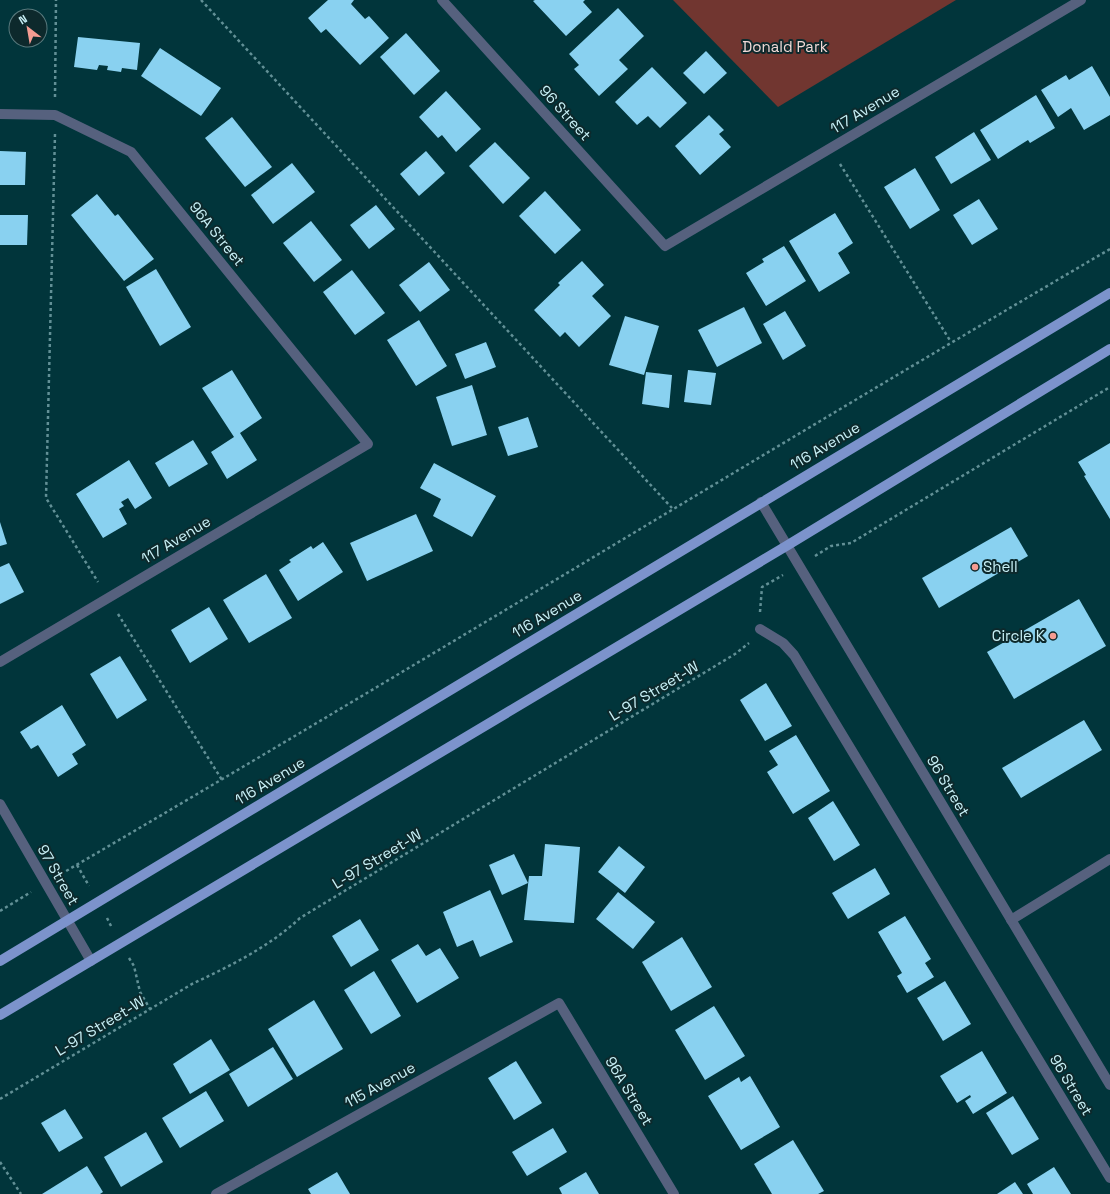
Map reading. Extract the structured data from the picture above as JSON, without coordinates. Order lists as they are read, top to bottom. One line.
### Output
{"streets":{"main road":["116 Avenue"],"street":["117 Avenue","96 Street","96A Street","97 Street","115 Avenue"],"path":["L-97 Street-W"]},"crossings":[["117 Avenue","96 Street"],["117 Avenue","96A Street"],["96 Street","116 Avenue"],["96 Street","L-97 Street-W"],["96A Street","115 Avenue"],["116 Avenue","97 Street"]],"parks":["Donald Park"],"places":["Shell","Circle K"],"north":"top left"}
